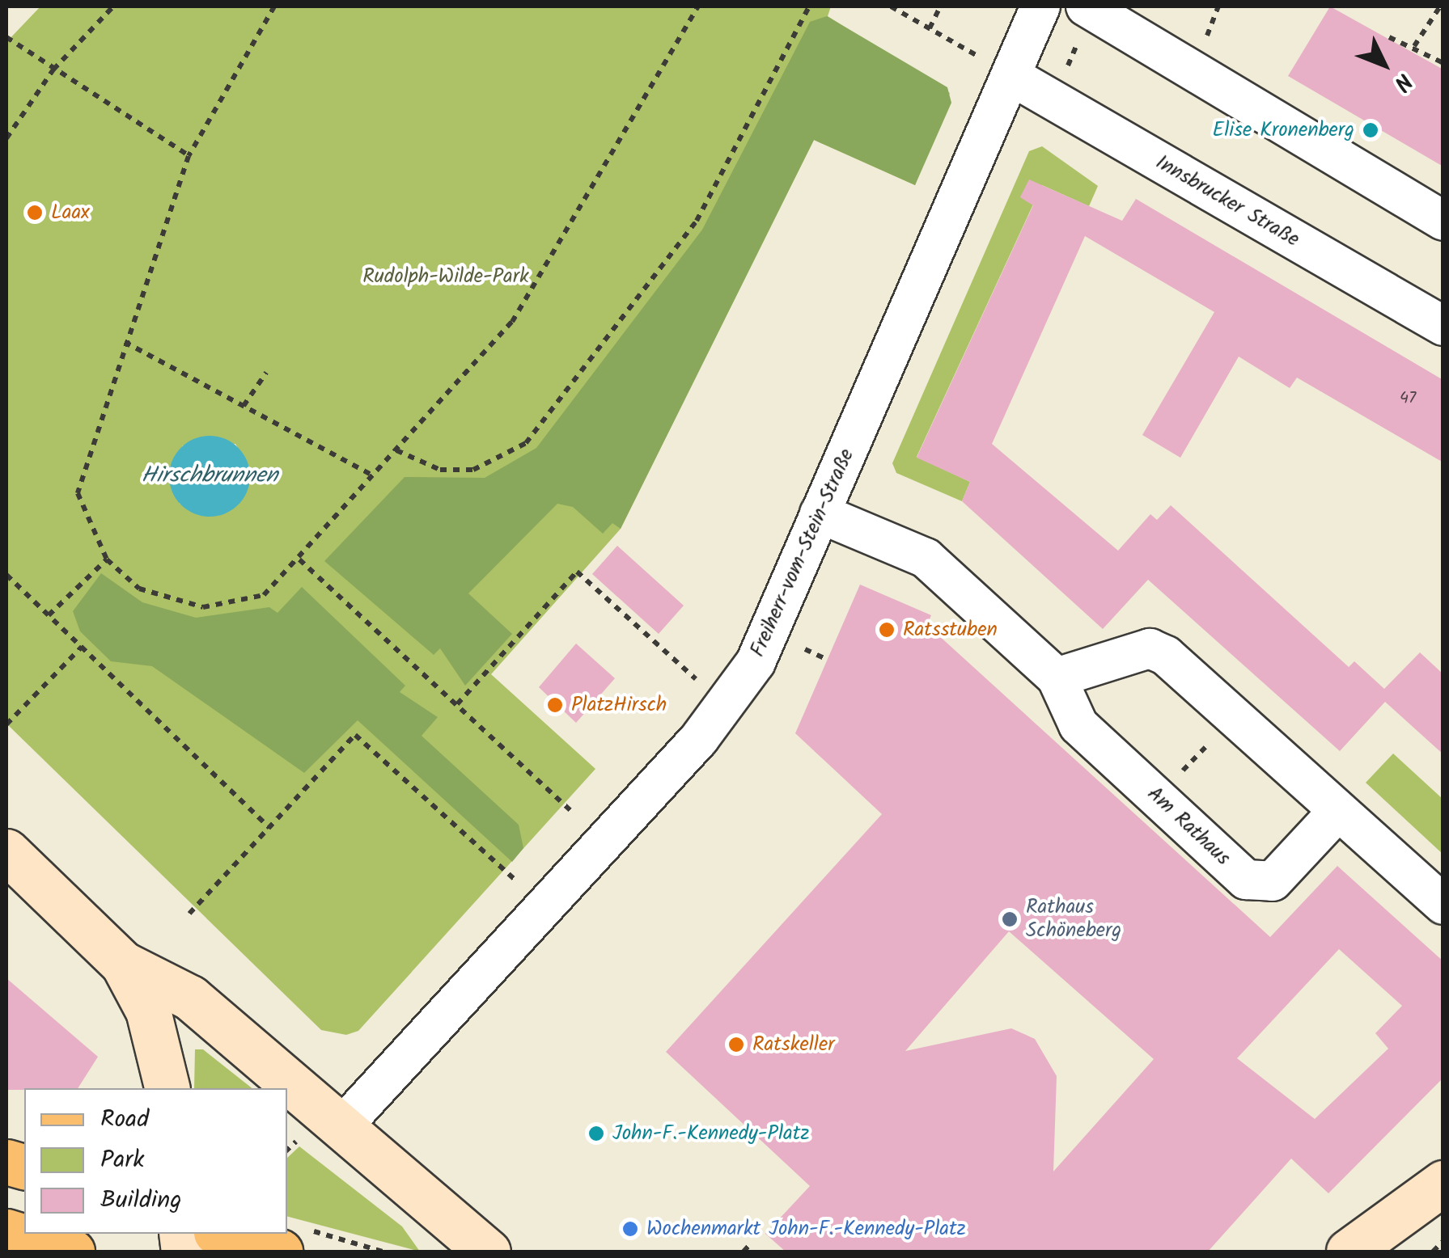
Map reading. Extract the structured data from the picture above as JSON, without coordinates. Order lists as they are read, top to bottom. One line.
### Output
{"streets":{"street":["Innsbrucker Straße","Freiherr-vom-Stein-Straße","Am Rathaus"]},"crossings":[["Innsbrucker Straße","Freiherr-vom-Stein-Straße"],["Freiherr-vom-Stein-Straße","Am Rathaus"]],"water":["Hirschbrunnen"],"parks":["Rudolph-Wilde-Park"],"places":["Elise Kronenberg","Laax","Ratsstuben","PlatzHirsch","Rathaus Schöneberg","Ratskeller","John-F.-Kennedy-Platz","Wochenmarkt John-F.-Kennedy-Platz"],"house_numbers":["47"],"legend":["Road","Park","Building"],"north":"bottom right"}
